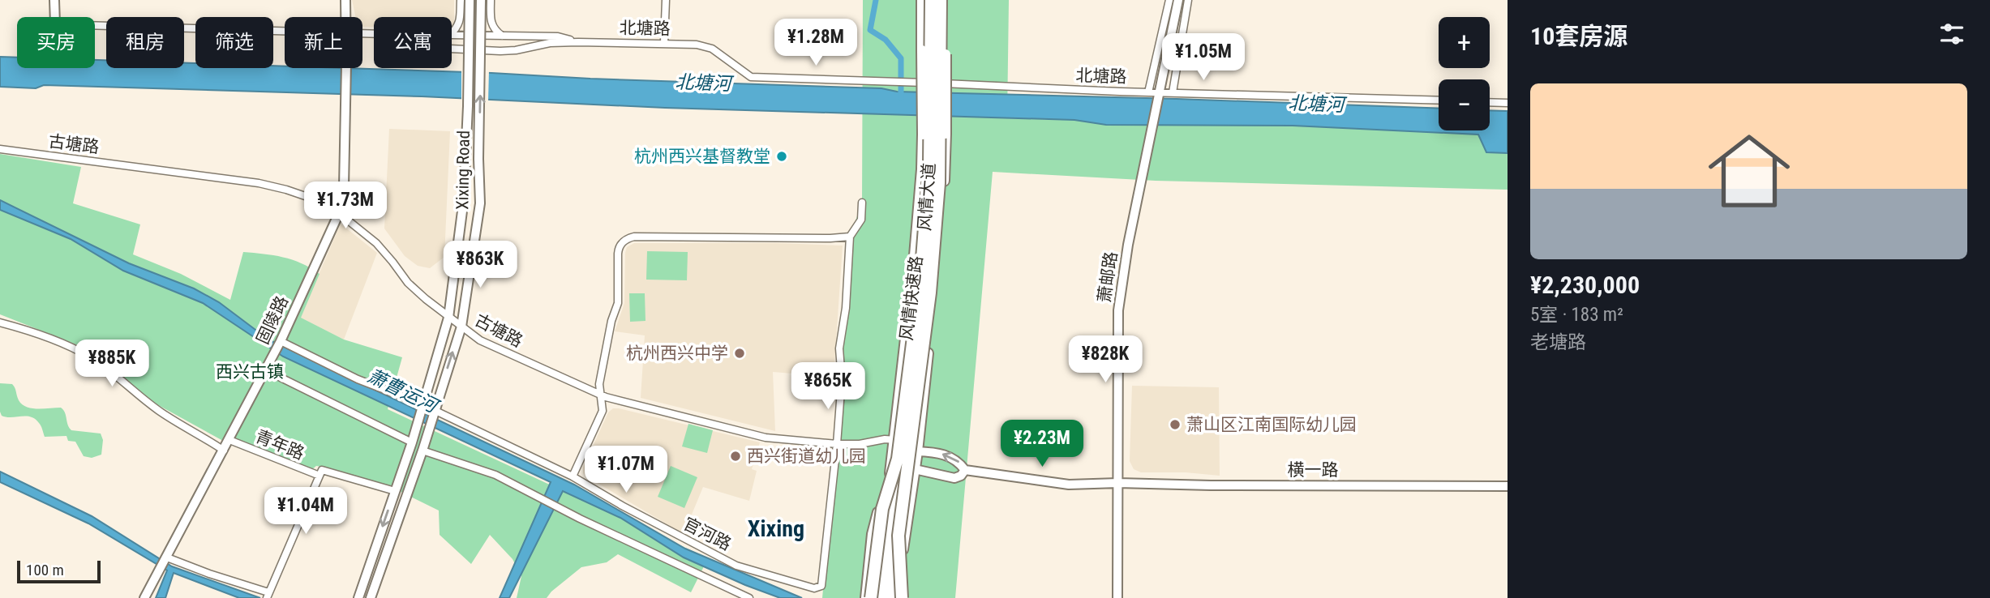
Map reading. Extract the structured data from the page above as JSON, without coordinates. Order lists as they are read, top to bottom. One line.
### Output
{"streets":{"highway":["风情快速路"],"main road":["Xixing Road","风情大道","萧邮路","固陵路","横一路"],"street":["北塘路","古塘路","青年路","官河路"]},"crossings":[["北塘路","萧邮路"],["古塘路","Xixing Road"],["古塘路","风情大道"],["古塘路","固陵路"],["古塘路","官河路"],["Xixing Road","青年路"],["Xixing Road","官河路"],["风情大道","风情快速路"],["萧邮路","横一路"],["固陵路","青年路"]],"districts":["Xixing"],"water":["北塘河","萧曹运河"],"parks":["西兴古镇"],"places":["杭州西兴基督教堂","杭州西兴中学","萧山区江南国际幼儿园","西兴街道幼儿园"],"scale_bar":"100 m","page":{"heading":"10套房源","map_buttons":["+","−"],"chip":["买房","租房","筛选","新上","公寓"],"price":["¥1.28M","¥1.05M","¥1.73M","¥863K","¥828K","¥885K","¥865K","¥2.23M","¥1.07M","¥1.04M"],"list":[{"name":"¥2,230,000","note":"5室 · 183 m² · 老塘路"}],"scale":"100 m"}}
